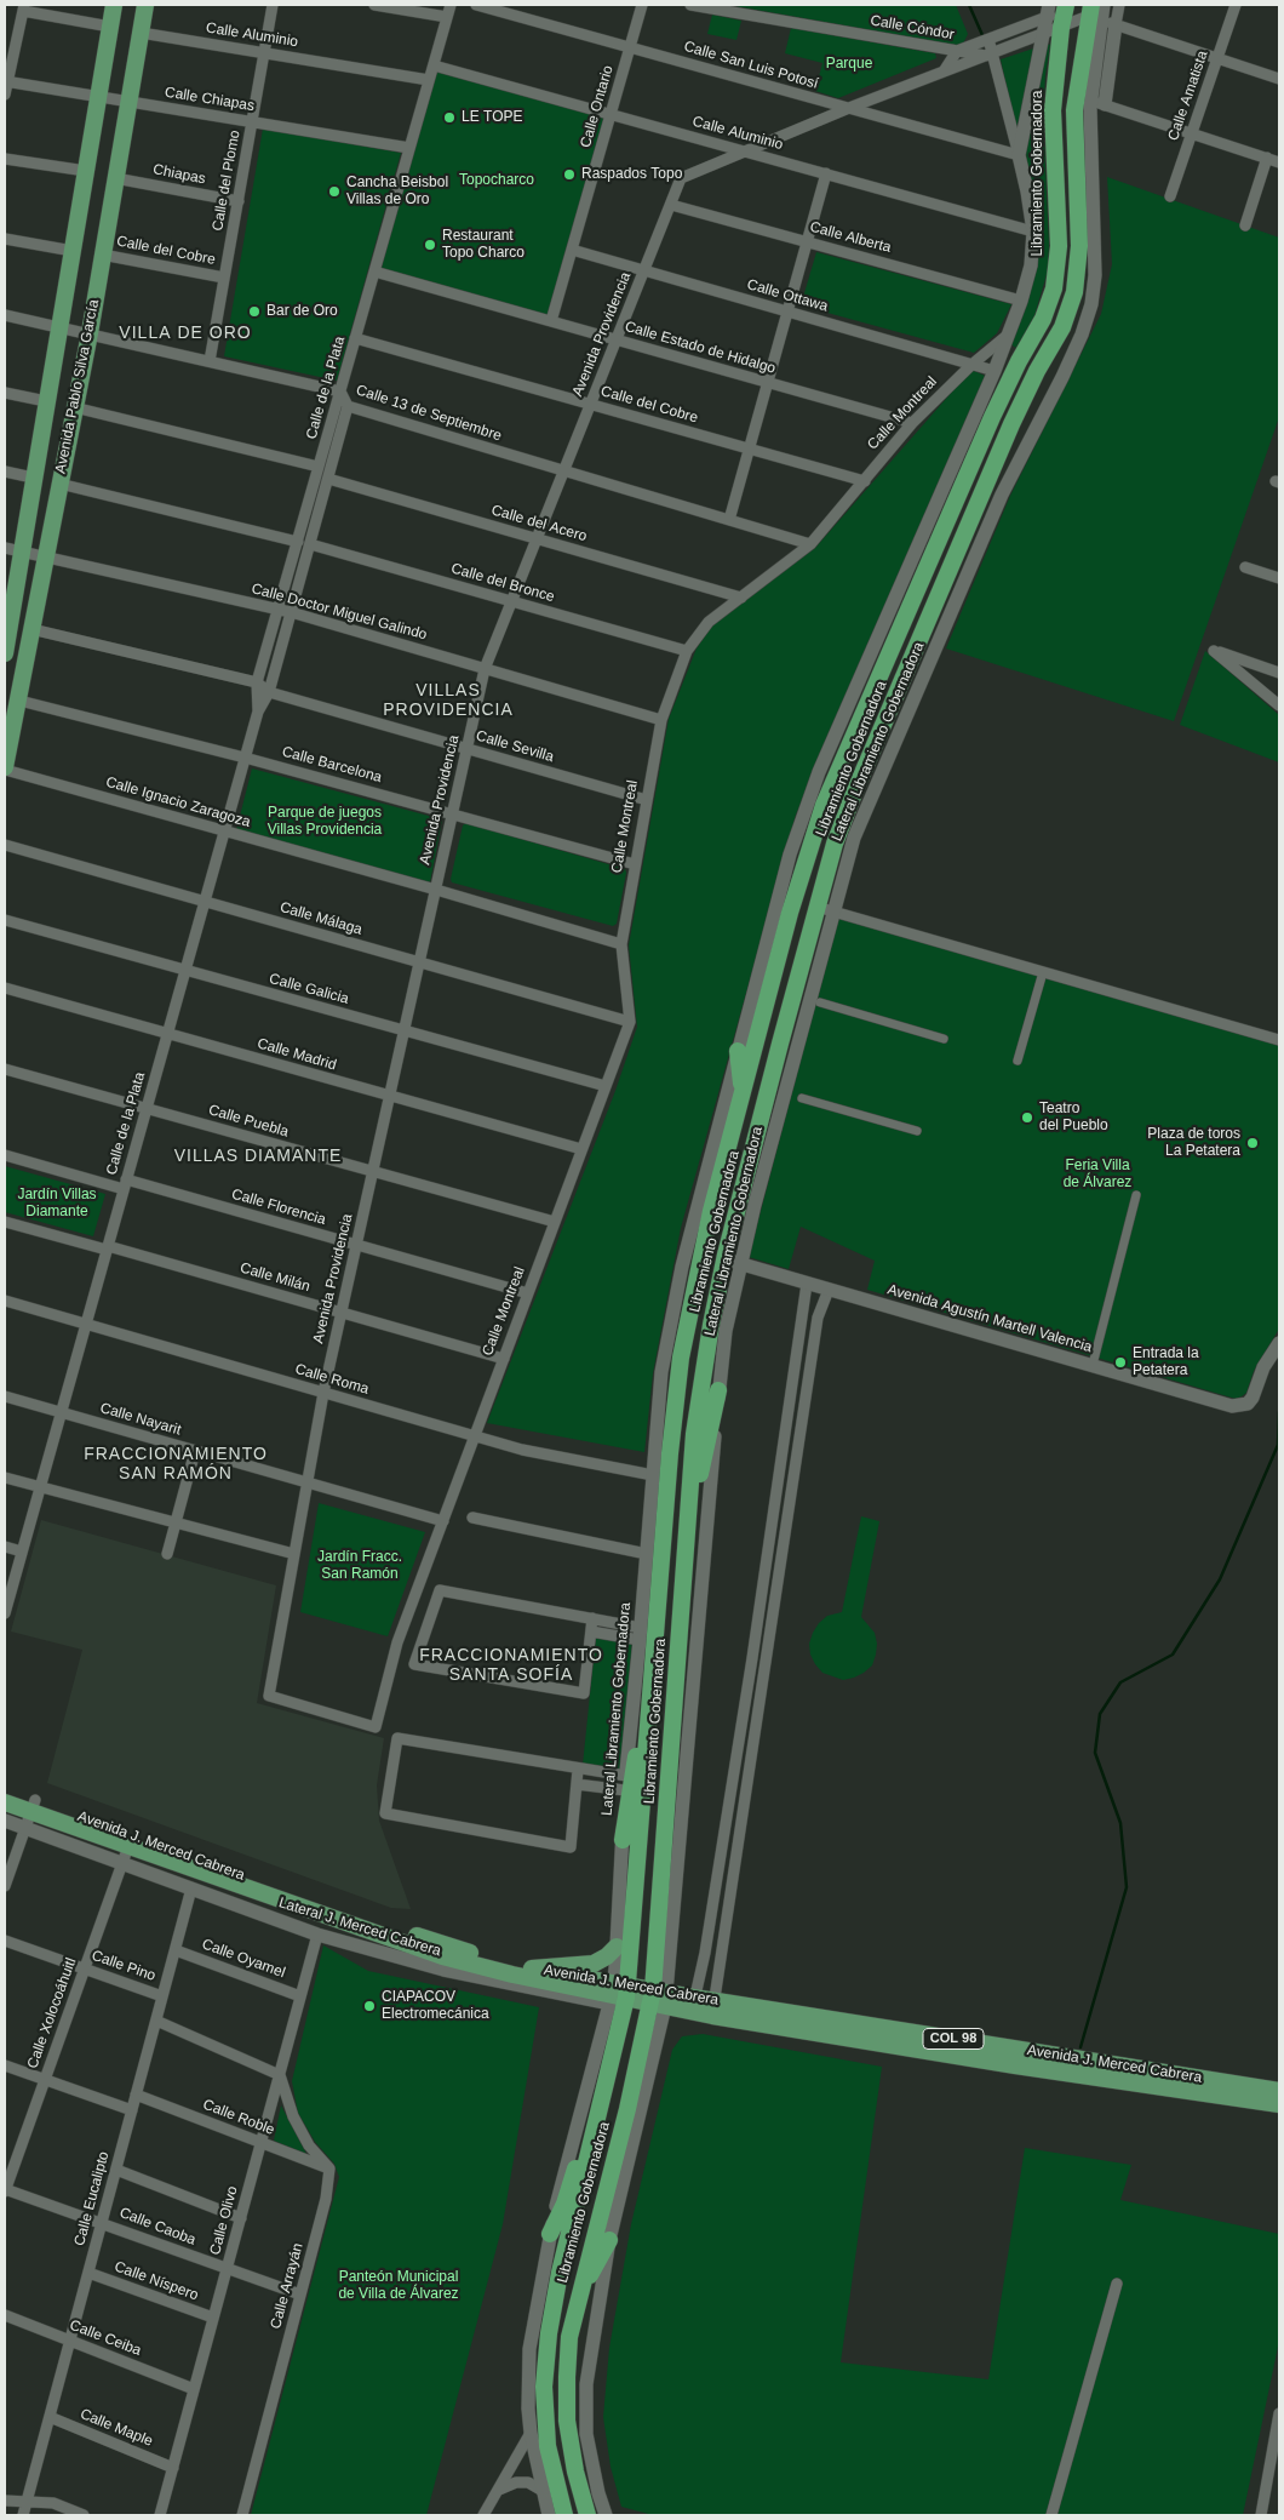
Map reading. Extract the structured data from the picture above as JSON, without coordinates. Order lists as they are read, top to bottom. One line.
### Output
{"streets":{"highway":["Libramiento Gobernadora"],"main road":["Avenida Pablo Silva García","Avenida J. Merced Cabrera","COL 98"],"street":["Calle Cóndor","Calle Aluminio","Calle San Luis Potosí","Calle Amatista","Calle Chiapas","Calle Ontario","Chiapas","Calle del Plomo","Calle Alberta","Calle del Cobre","Calle Ottawa","Avenida Providencia","Calle Estado de Hidalgo","Calle de la Plata","Calle 13 de Septiembre","Calle Montreal","Calle del Acero","Calle del Bronce","Calle Doctor Miguel Galindo","Lateral Libramiento Gobernadora","Calle Sevilla","Calle Barcelona","Calle Ignacio Zaragoza","Calle Málaga","Calle Galicia","Calle Madrid","Calle Puebla","Calle Florencia","Calle Milán","Avenida Agustín Martell Valencia","Calle Roma","Calle Nayarit","Lateral J. Merced Cabrera","Calle Oyamel","Calle Pino","Calle Xolocoáhuitl","Calle Roble","Calle Eucalipto","Calle Olivo","Calle Caoba","Calle Níspero","Calle Arrayán","Calle Ceiba","Calle Maple"]},"crossings":[["Calle Cóndor","Avenida Providencia"],["Calle Cóndor","Calle Montreal"],["Calle Aluminio","Calle Ontario"],["Calle Aluminio","Calle del Plomo"],["Calle Aluminio","Avenida Providencia"],["Calle Aluminio","Avenida Pablo Silva García"],["Calle Aluminio","Calle de la Plata"],["Calle Aluminio","Calle Montreal"],["Calle San Luis Potosí","Calle Ontario"],["Calle San Luis Potosí","Avenida Providencia"],["Calle San Luis Potosí","Calle Montreal"],["Calle Chiapas","Calle del Plomo"],["Calle Chiapas","Avenida Pablo Silva García"],["Calle Chiapas","Calle de la Plata"],["Calle Ontario","Calle Ottawa"],["Calle Ontario","Calle Estado de Hidalgo"],["Libramiento Gobernadora","Avenida Providencia"],["Libramiento Gobernadora","Lateral Libramiento Gobernadora"],["Libramiento Gobernadora","Avenida Agustín Martell Valencia"],["Libramiento Gobernadora","Avenida J. Merced Cabrera"],["Libramiento Gobernadora","Lateral J. Merced Cabrera"],["Libramiento Gobernadora","COL 98"],["Chiapas","Calle del Plomo"],["Chiapas","Avenida Pablo Silva García"],["Calle del Plomo","Calle del Cobre"],["Calle del Plomo","Calle 13 de Septiembre"],["Calle Alberta","Avenida Providencia"],["Calle Alberta","Calle Montreal"],["Calle del Cobre","Avenida Providencia"],["Calle del Cobre","Avenida Pablo Silva García"],["Calle del Cobre","Calle de la Plata"],["Calle del Cobre","Calle Montreal"],["Calle Ottawa","Avenida Providencia"],["Calle Ottawa","Calle Montreal"],["Calle Ottawa","Lateral Libramiento Gobernadora"],["Avenida Providencia","Calle Estado de Hidalgo"],["Avenida Providencia","Calle 13 de Septiembre"],["Avenida Providencia","Calle Montreal"],["Avenida Providencia","Calle del Acero"],["Avenida Providencia","Calle del Bronce"],["Avenida Providencia","Calle Doctor Miguel Galindo"],["Avenida Providencia","Lateral Libramiento Gobernadora"],["Avenida Providencia","Calle Sevilla"],["Avenida Providencia","Calle Barcelona"],["Avenida Providencia","Calle Ignacio Zaragoza"],["Avenida Providencia","Calle Málaga"],["Avenida Providencia","Calle Galicia"],["Avenida Providencia","Calle Madrid"],["Avenida Providencia","Calle Puebla"],["Avenida Providencia","Calle Florencia"],["Avenida Providencia","Calle Milán"],["Avenida Providencia","Calle Roma"],["Avenida Providencia","Calle Nayarit"],["Calle Estado de Hidalgo","Calle de la Plata"],["Calle Estado de Hidalgo","Calle Montreal"],["Avenida Pablo Silva García","Calle 13 de Septiembre"],["Avenida Pablo Silva García","Calle Doctor Miguel Galindo"],["Avenida Pablo Silva García","Calle Barcelona"],["Avenida Pablo Silva García","Calle Ignacio Zaragoza"],["Calle de la Plata","Calle 13 de Septiembre"],["Calle de la Plata","Calle del Acero"],["Calle de la Plata","Calle del Bronce"],["Calle de la Plata","Calle Doctor Miguel Galindo"],["Calle de la Plata","Calle Sevilla"],["Calle de la Plata","Calle Barcelona"],["Calle de la Plata","Calle Ignacio Zaragoza"],["Calle de la Plata","Calle Málaga"],["Calle de la Plata","Calle Galicia"],["Calle de la Plata","Calle Madrid"],["Calle de la Plata","Calle Puebla"],["Calle de la Plata","Calle Florencia"],["Calle de la Plata","Calle Milán"],["Calle de la Plata","Calle Roma"],["Calle de la Plata","Calle Nayarit"],["Calle 13 de Septiembre","Calle Montreal"],["Calle Montreal","Calle del Acero"],["Calle Montreal","Calle del Bronce"],["Calle Montreal","Calle Doctor Miguel Galindo"],["Calle Montreal","Lateral Libramiento Gobernadora"],["Calle Montreal","Calle Sevilla"],["Calle Montreal","Calle Barcelona"],["Calle Montreal","Calle Ignacio Zaragoza"],["Calle Montreal","Calle Málaga"],["Calle Montreal","Calle Galicia"],["Calle Montreal","Calle Madrid"],["Calle Montreal","Calle Puebla"],["Calle Montreal","Calle Florencia"],["Calle Montreal","Calle Milán"],["Calle Montreal","Calle Roma"],["Calle Montreal","Calle Nayarit"],["Lateral Libramiento Gobernadora","Avenida Agustín Martell Valencia"],["Lateral Libramiento Gobernadora","Calle Roma"],["Lateral Libramiento Gobernadora","Avenida J. Merced Cabrera"],["Lateral Libramiento Gobernadora","Lateral J. Merced Cabrera"],["Lateral Libramiento Gobernadora","COL 98"],["Avenida J. Merced Cabrera","Lateral J. Merced Cabrera"],["Avenida J. Merced Cabrera","Calle Xolocoáhuitl"],["Avenida J. Merced Cabrera","COL 98"],["Lateral J. Merced Cabrera","Calle Xolocoáhuitl"],["Lateral J. Merced Cabrera","COL 98"],["Lateral J. Merced Cabrera","Calle Eucalipto"],["Lateral J. Merced Cabrera","Calle Olivo"],["Calle Oyamel","Calle Eucalipto"],["Calle Oyamel","Calle Olivo"],["Calle Pino","Calle Xolocoáhuitl"],["Calle Pino","Calle Eucalipto"],["Calle Xolocoáhuitl","Calle Caoba"],["Calle Roble","Calle Eucalipto"],["Calle Roble","Calle Olivo"],["Calle Roble","Calle Arrayán"],["Calle Eucalipto","Calle Caoba"],["Calle Eucalipto","Calle Níspero"],["Calle Eucalipto","Calle Ceiba"],["Calle Eucalipto","Calle Maple"],["Calle Olivo","Calle Caoba"],["Calle Olivo","Calle Níspero"],["Calle Olivo","Calle Ceiba"],["Calle Olivo","Calle Maple"],["Calle Caoba","Calle Arrayán"]],"districts":["VILLA DE ORO","VILLAS PROVIDENCIA","VILLAS DIAMANTE","FRACCIONAMIENTO SAN RAMÓN","FRACCIONAMIENTO SANTA SOFÍA"],"parks":["Parque","Topocharco","Parque de juegos Villas Providencia","Feria Villa de Álvarez","Jardín Villas Diamante","Jardín Fracc. San Ramón","Panteón Municipal de Villa de Álvarez"],"places":["LE TOPE","Raspados Topo","Cancha Beisbol Villas de Oro","Restaurant Topo Charco","Bar de Oro","Teatro del Pueblo","Plaza de toros La Petatera","Entrada la Petatera","CIAPACOV Electromecánica"]}
